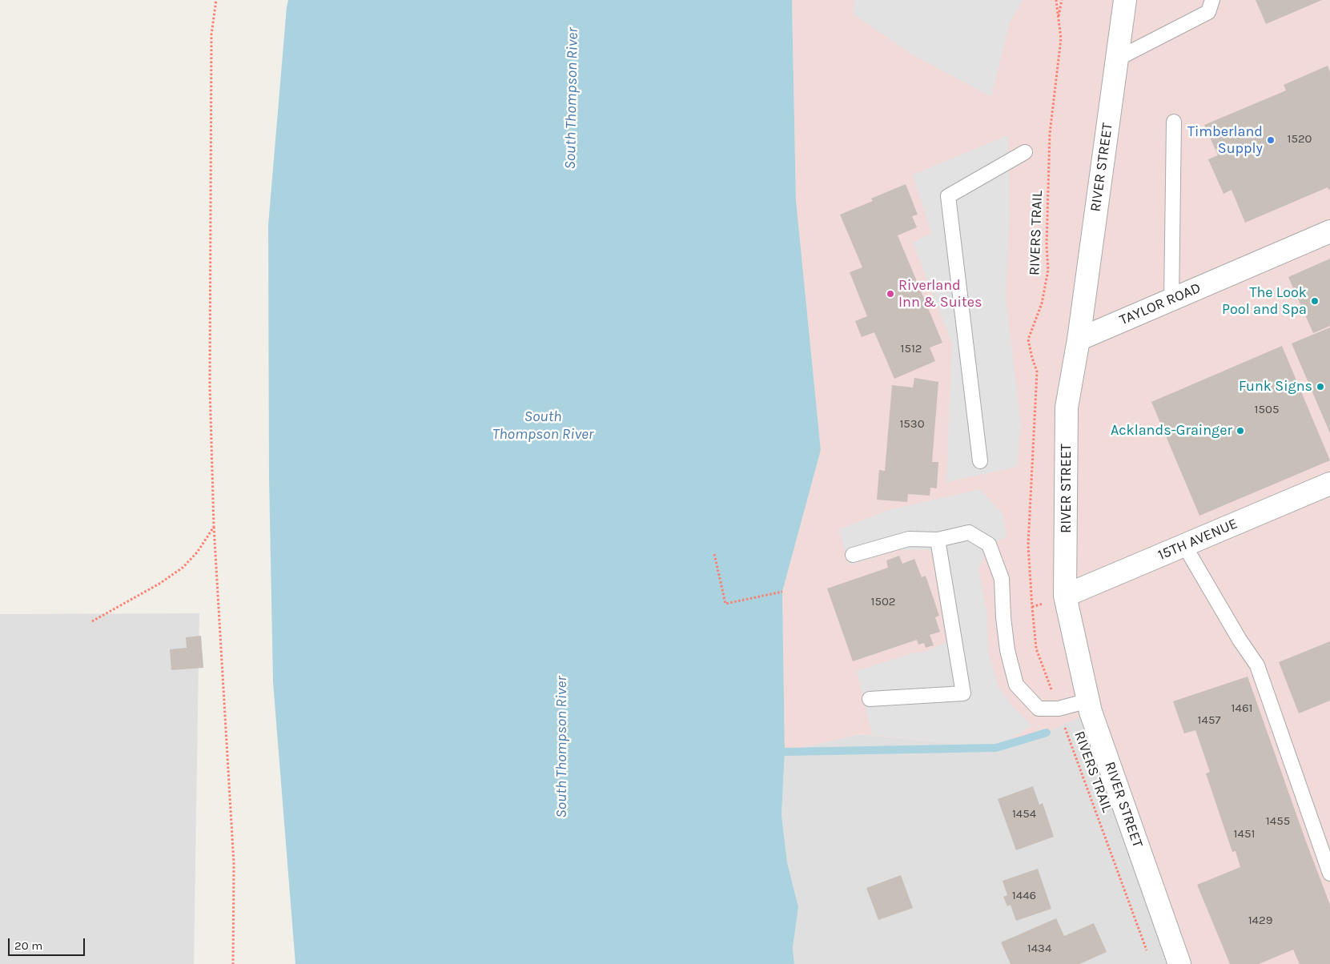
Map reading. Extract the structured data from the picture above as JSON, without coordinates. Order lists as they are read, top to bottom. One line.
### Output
{"streets":{"street":["RIVER STREET","TAYLOR ROAD","15TH AVENUE"],"path":["RIVERS TRAIL"]},"crossings":[["RIVER STREET","TAYLOR ROAD"],["RIVER STREET","15TH AVENUE"]],"water":["South Thompson River"],"places":["Timberland Supply","Riverland Inn & Suites","The Look Pool and Spa","Funk Signs","Acklands-Grainger"],"house_numbers":["1520","1512","1505","1530","1502","1461","1457","1454","1455","1451","1446","1429","1434"],"scale_bar":"20 m"}
